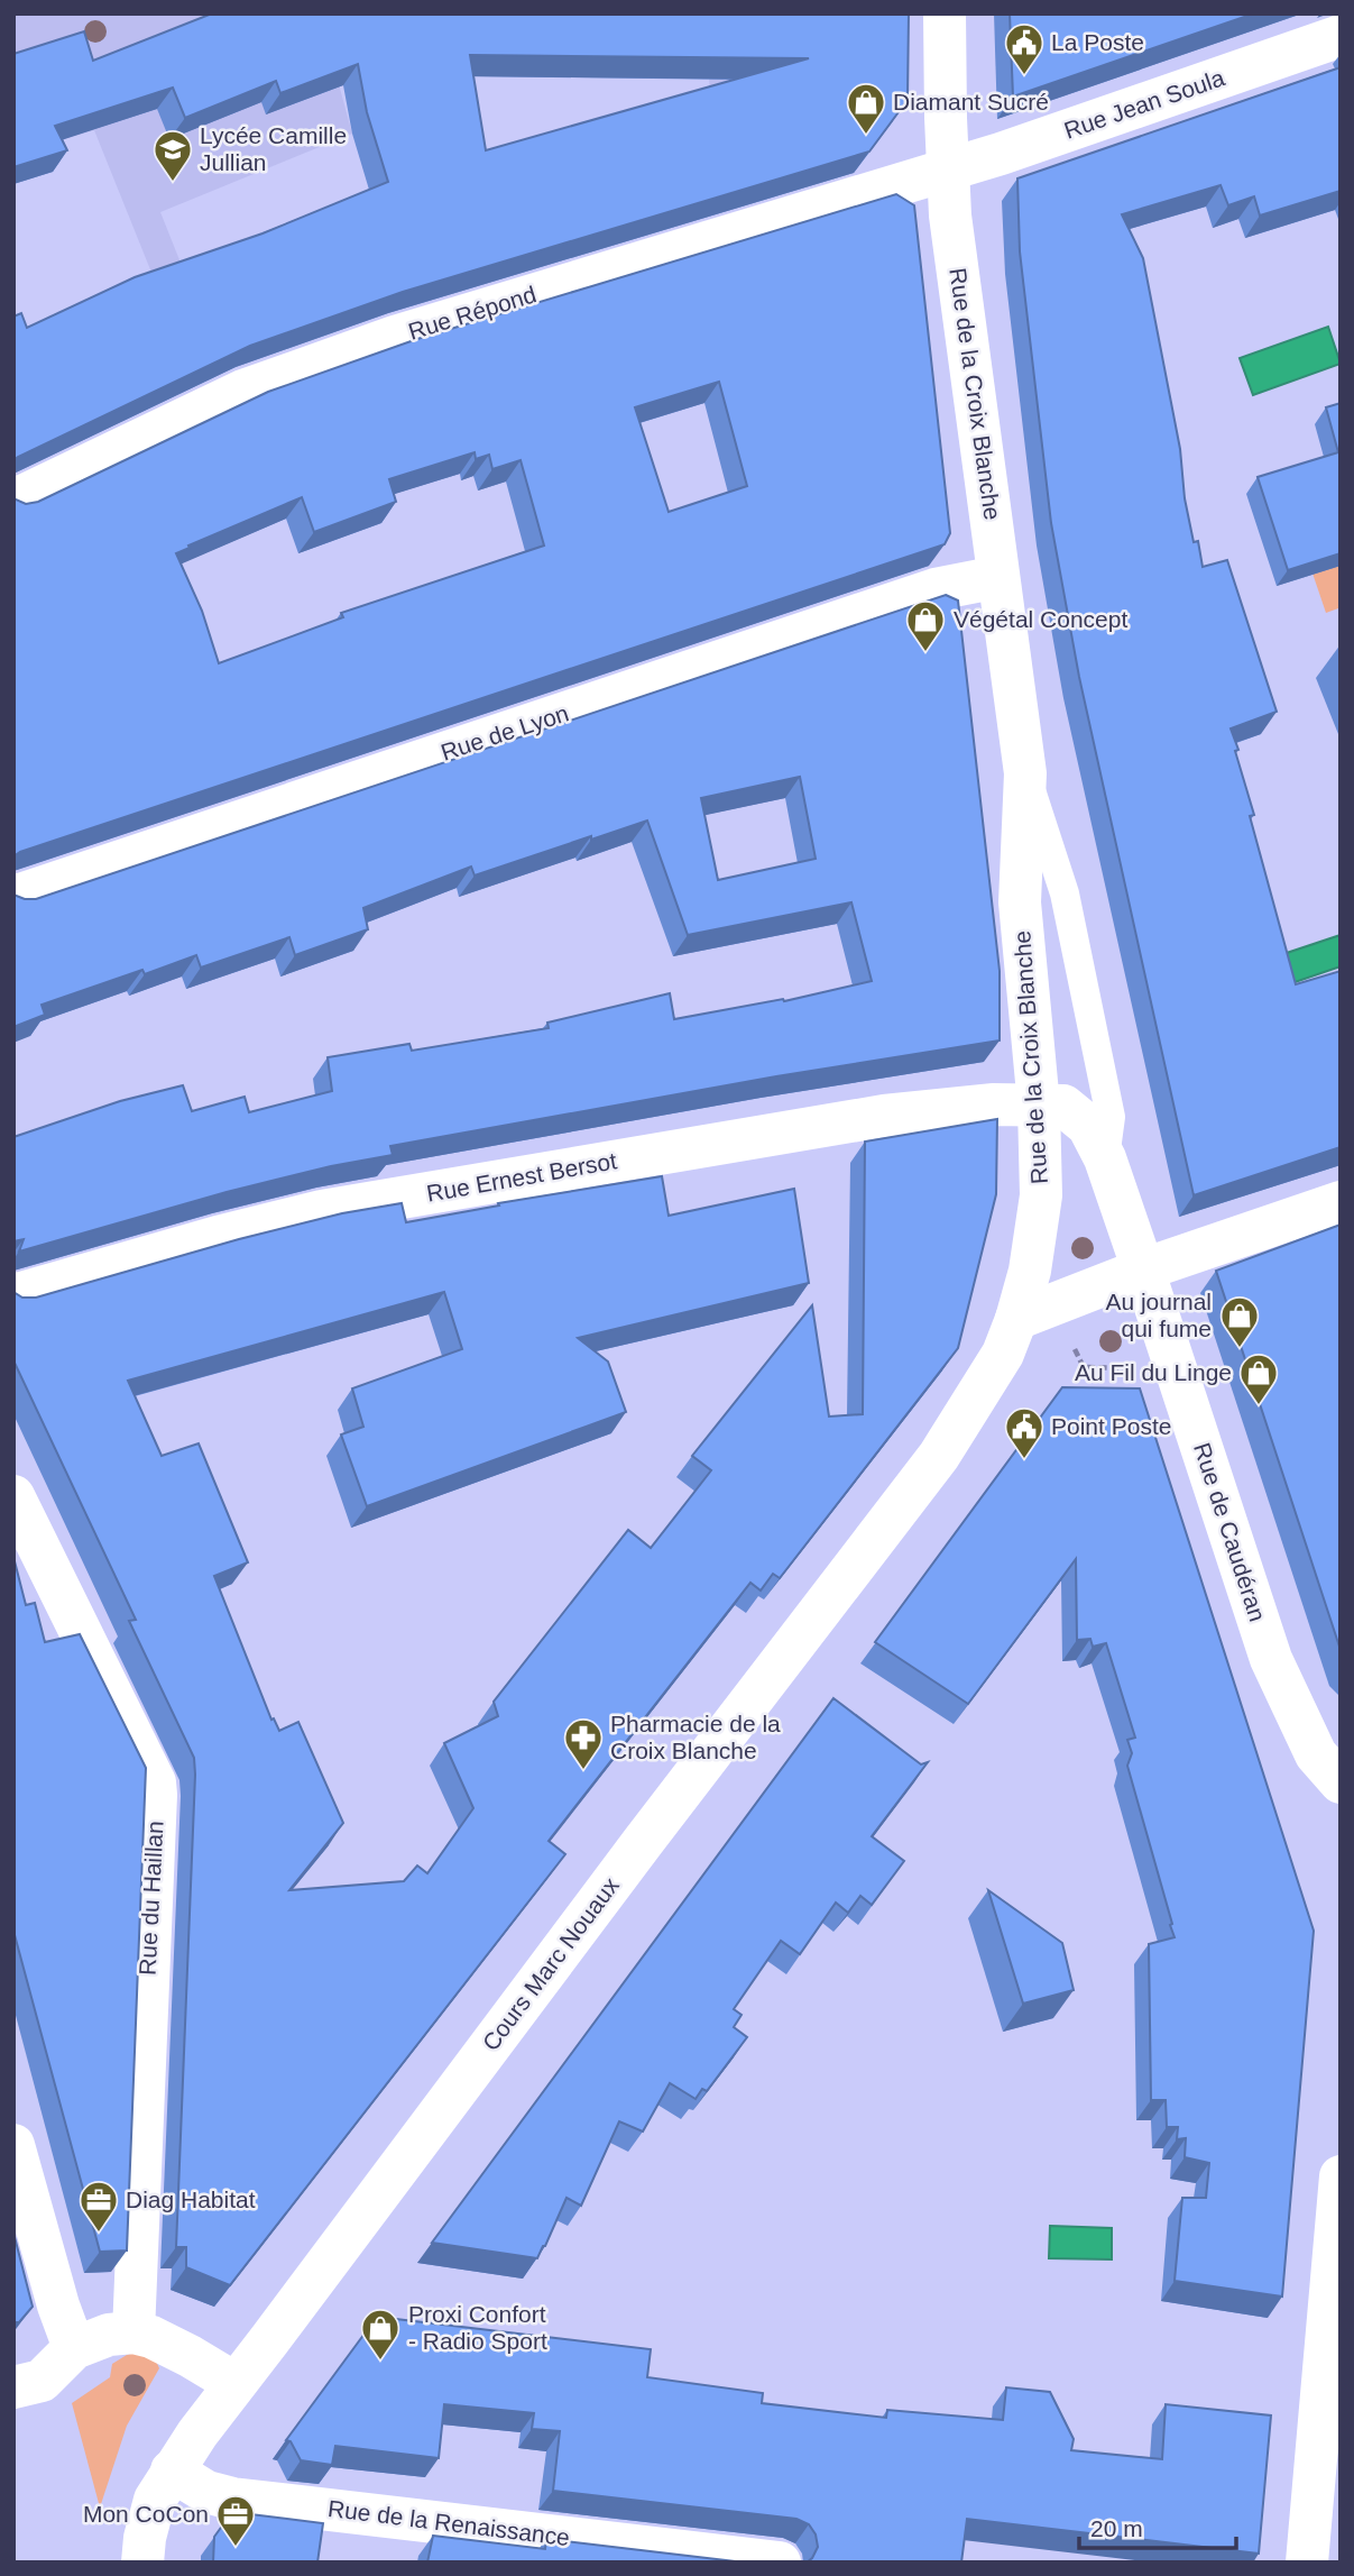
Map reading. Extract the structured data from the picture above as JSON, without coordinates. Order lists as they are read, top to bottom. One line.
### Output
{"streets":{"street":["Rue Jean Soula","Rue Répond","Rue de la Croix Blanche","Rue de Lyon","Rue Ernest Bersot","Rue de Caudéran","Rue du Haillan","Cours Marc Nouaux","Rue de la Renaissance"]},"crossings":[["Rue Jean Soula","Rue Répond"],["Rue Jean Soula","Rue de la Croix Blanche"],["Rue Répond","Rue de la Croix Blanche"],["Rue de la Croix Blanche","Rue de Lyon"],["Rue de la Croix Blanche","Rue Ernest Bersot"],["Rue de la Croix Blanche","Rue de Caudéran"],["Rue de la Croix Blanche","Cours Marc Nouaux"],["Cours Marc Nouaux","Rue de la Renaissance"]],"places":{"public building":["La Poste","Point Poste"],"shop":["Diamant Sucré","Végétal Concept","Au journal qui fume","Au Fil du Linge","Proxi Confort - Radio Sport"],"school or university":["Lycée Camille Jullian"],"pharmacy":["Pharmacie de la Croix Blanche"],"office":["Diag Habitat","Mon CoCon"]},"scale_bar":"20 m"}
